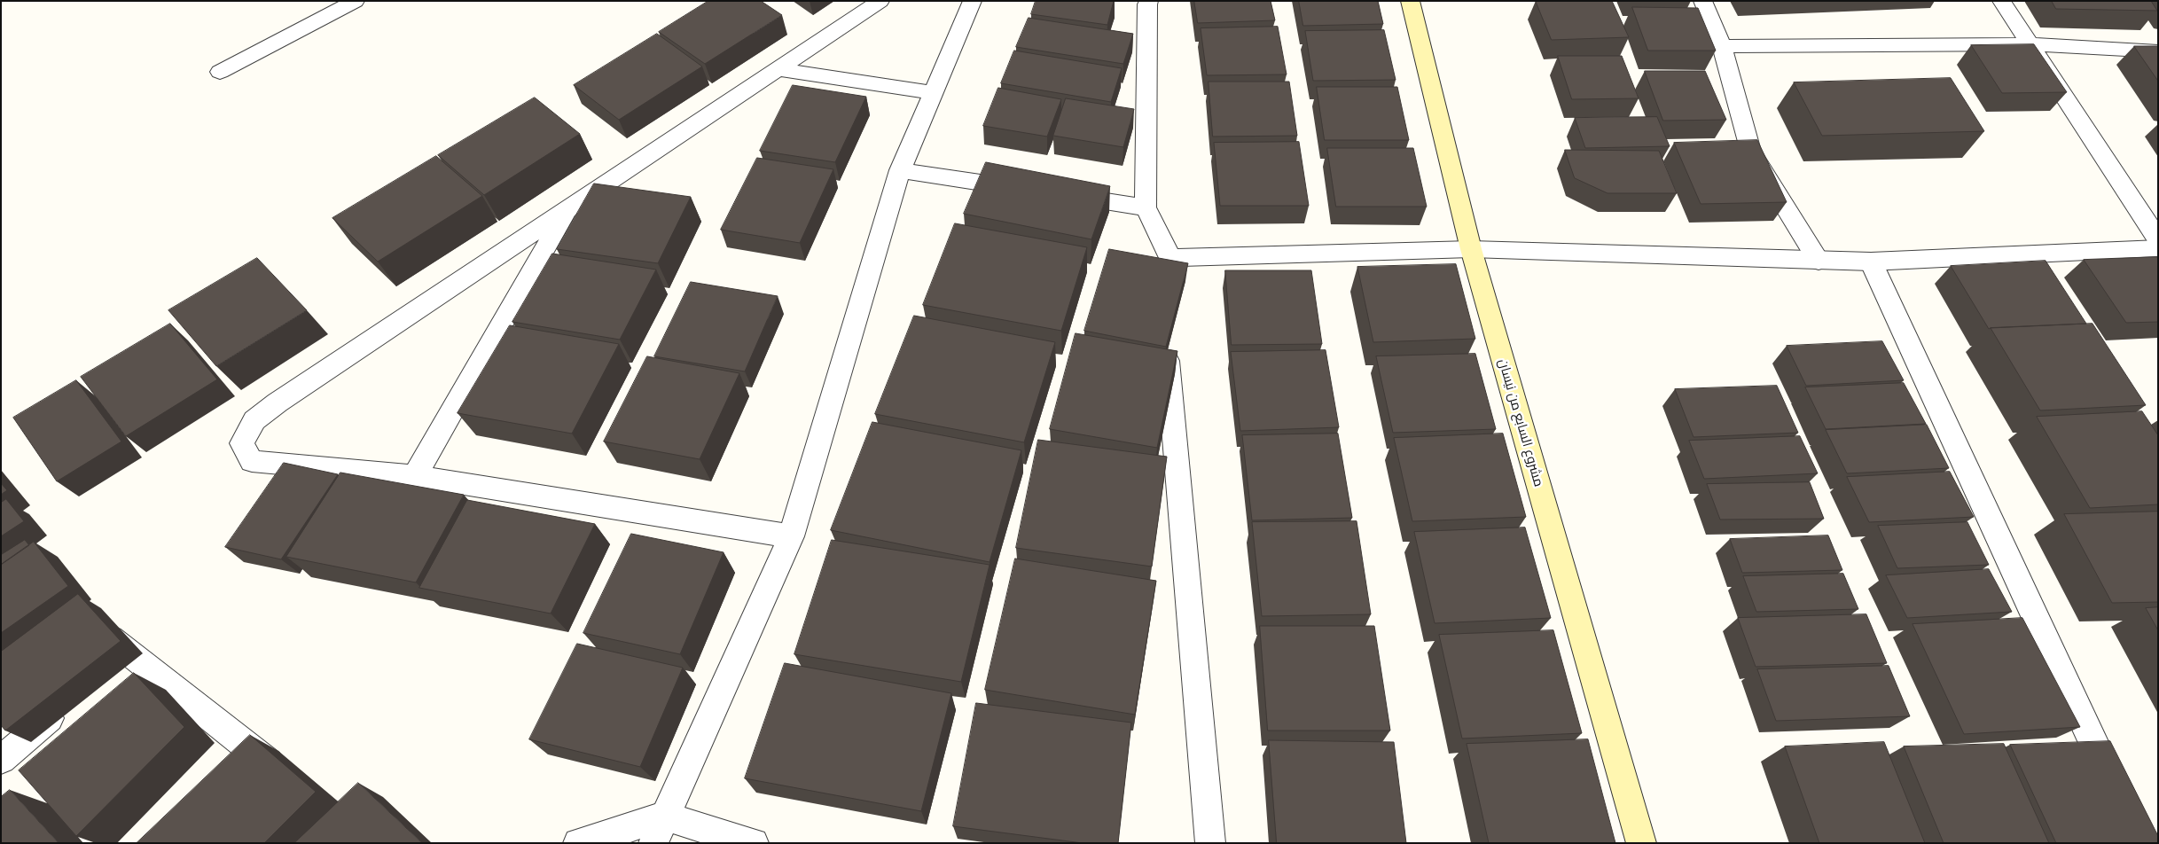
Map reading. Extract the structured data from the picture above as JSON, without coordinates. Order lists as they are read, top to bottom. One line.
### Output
{"streets":{"main road":["مشروع السابع من نيسان"]}}
